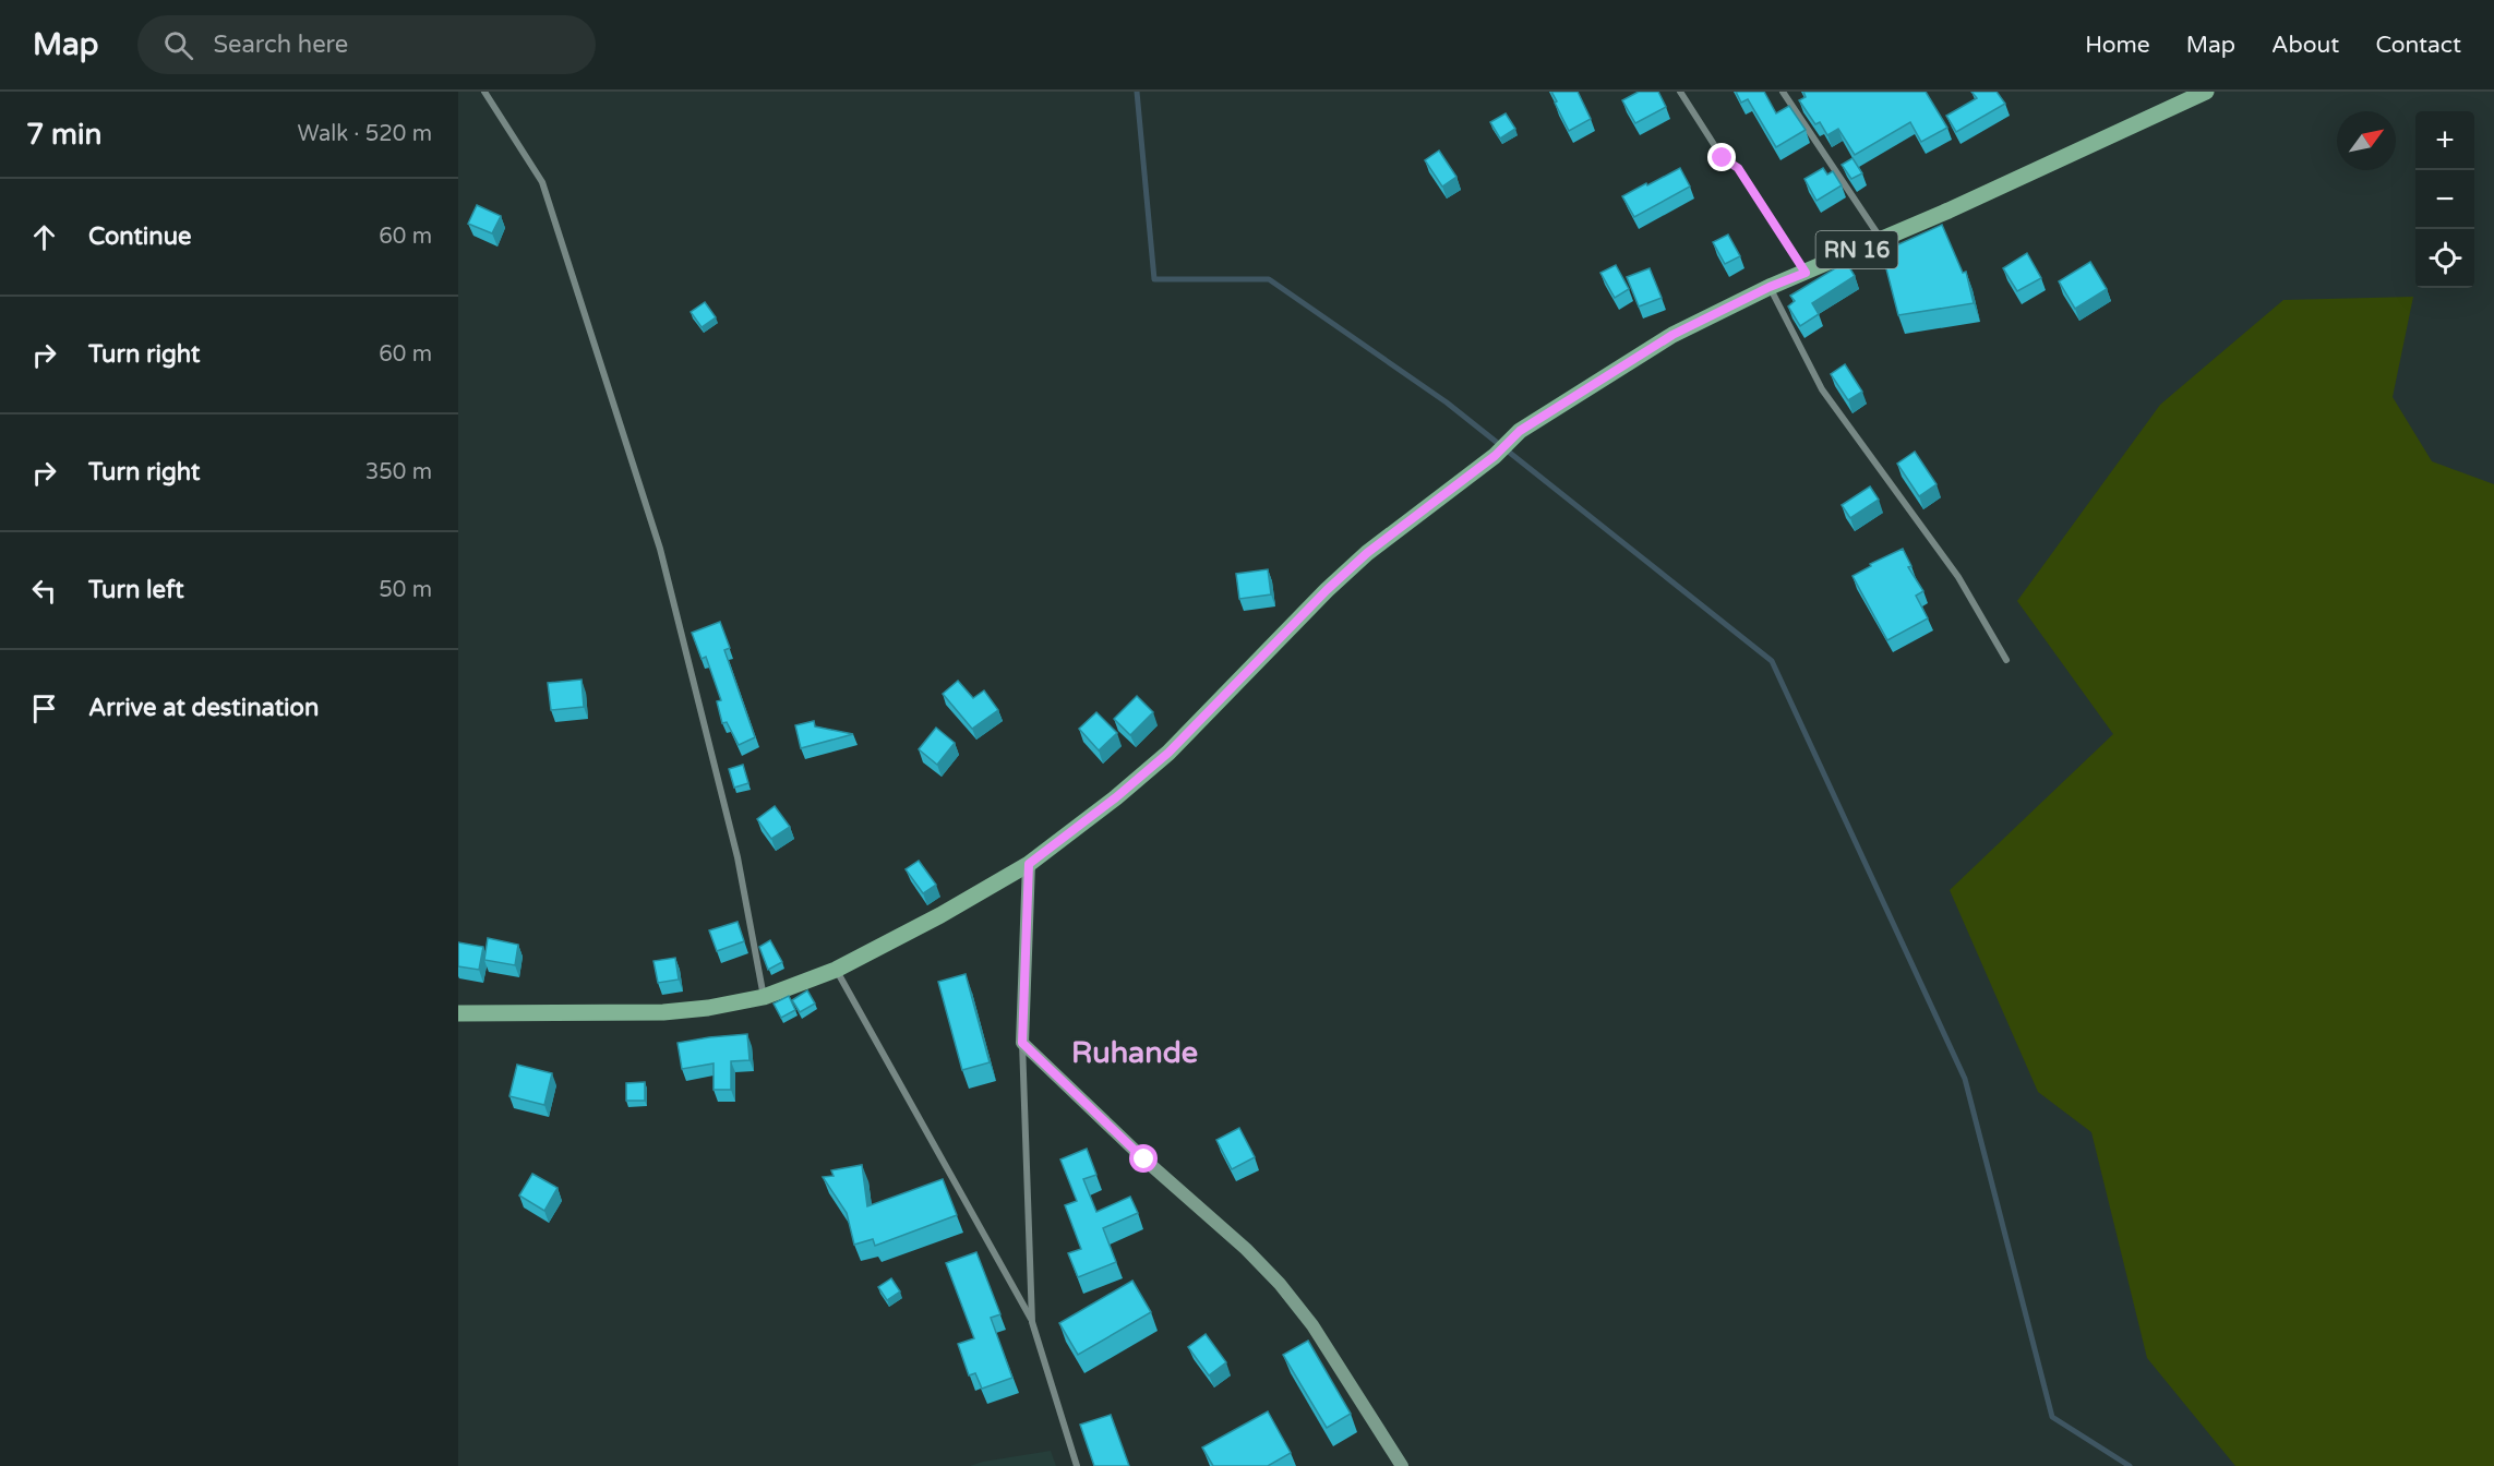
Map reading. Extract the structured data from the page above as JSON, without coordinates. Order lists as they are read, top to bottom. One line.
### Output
{"streets":{"main road":["RN 16"]},"districts":["Ruhande"],"north":"top right","page":{"header":"Map","search":"Search here","nav":["Home","Map","About","Contact"],"heading":["7 min","Walk · 520 m"],"map_buttons":["+","−"],"list":[["Continue","60 m"],["Turn right","60 m"],["Turn right","350 m"],["Turn left","50 m"],"Arrive at destination"]}}
